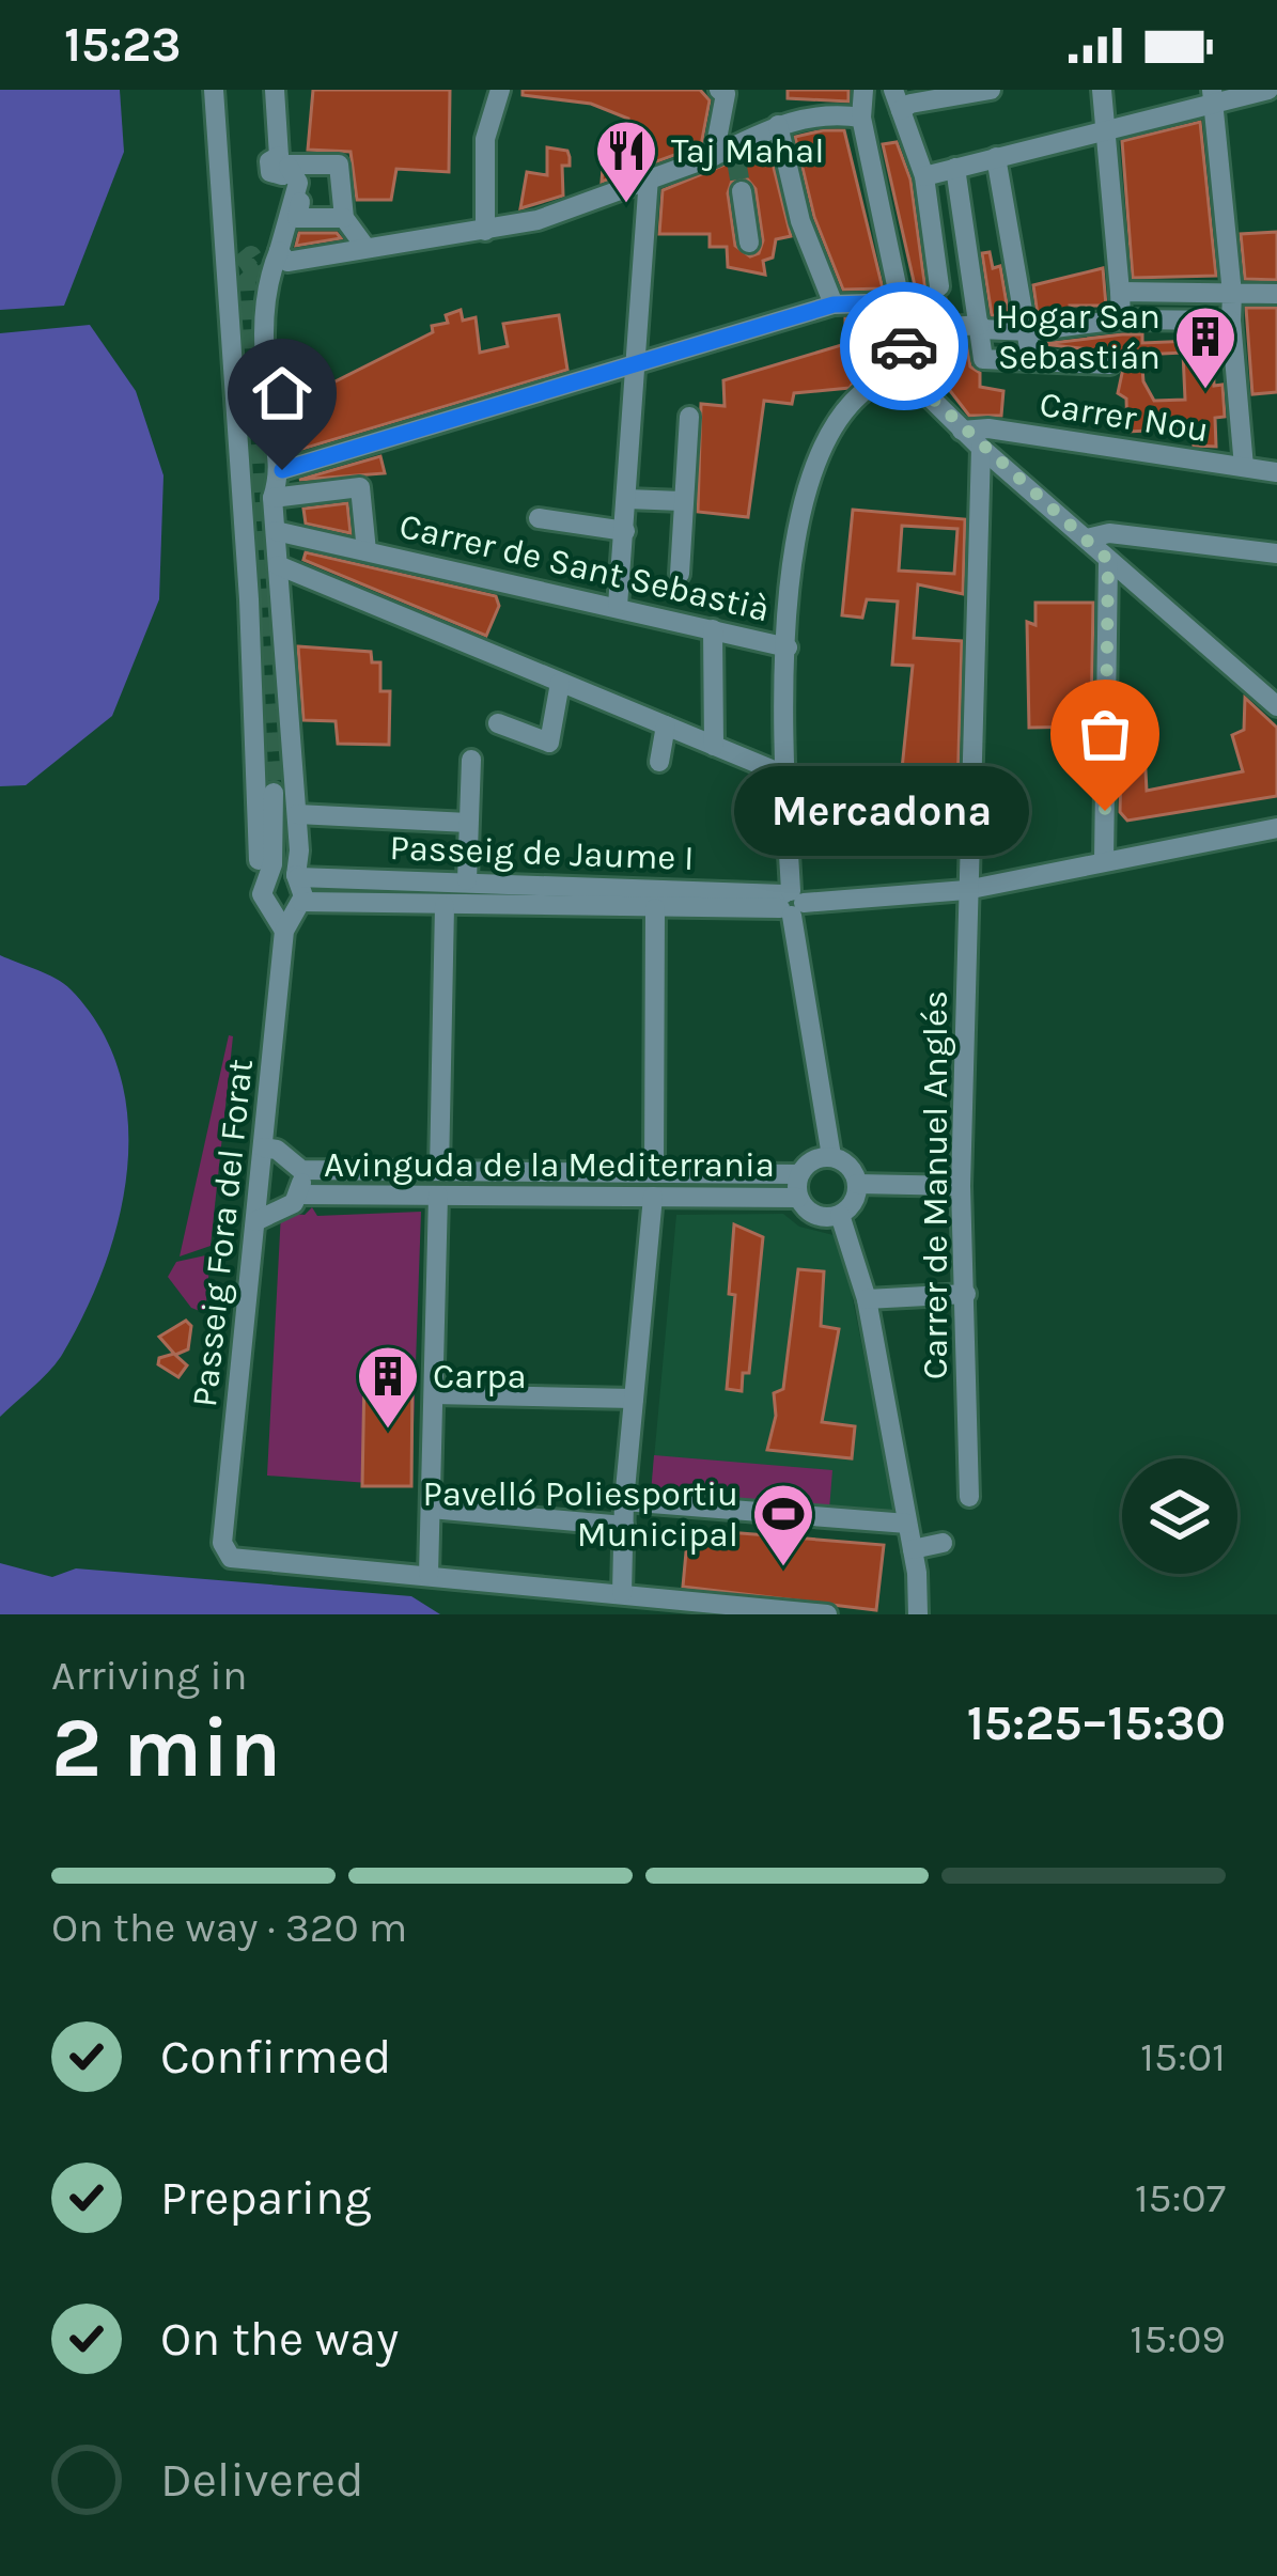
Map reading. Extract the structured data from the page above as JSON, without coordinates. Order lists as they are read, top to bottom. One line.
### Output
{"streets":{"street":["Carrer Nou","Carrer de Sant Sebastià","Passeig de Jaume I","Avinguda de la Mediterrania","Carrer de Manuel Anglés","Passeig Fora del Forat"]},"crossings":[["Passeig de Jaume I","Passeig Fora del Forat"],["Avinguda de la Mediterrania","Passeig Fora del Forat"]],"places":{"restaurant":["Taj Mahal"],"building":["Hogar San Sebastián","Carpa"],"other":["Mercadona"],"sports":["Pavelló Poliesportiu Municipal"]},"page":{"status":"15:23","bubble":"Mercadona","heading":["2 min","Arriving in","15:25–15:30"],"bar":"On the way · 320 m","list":[["Confirmed","15:01"],["Preparing","15:07"],["On the way","15:09"],"Delivered"]}}
